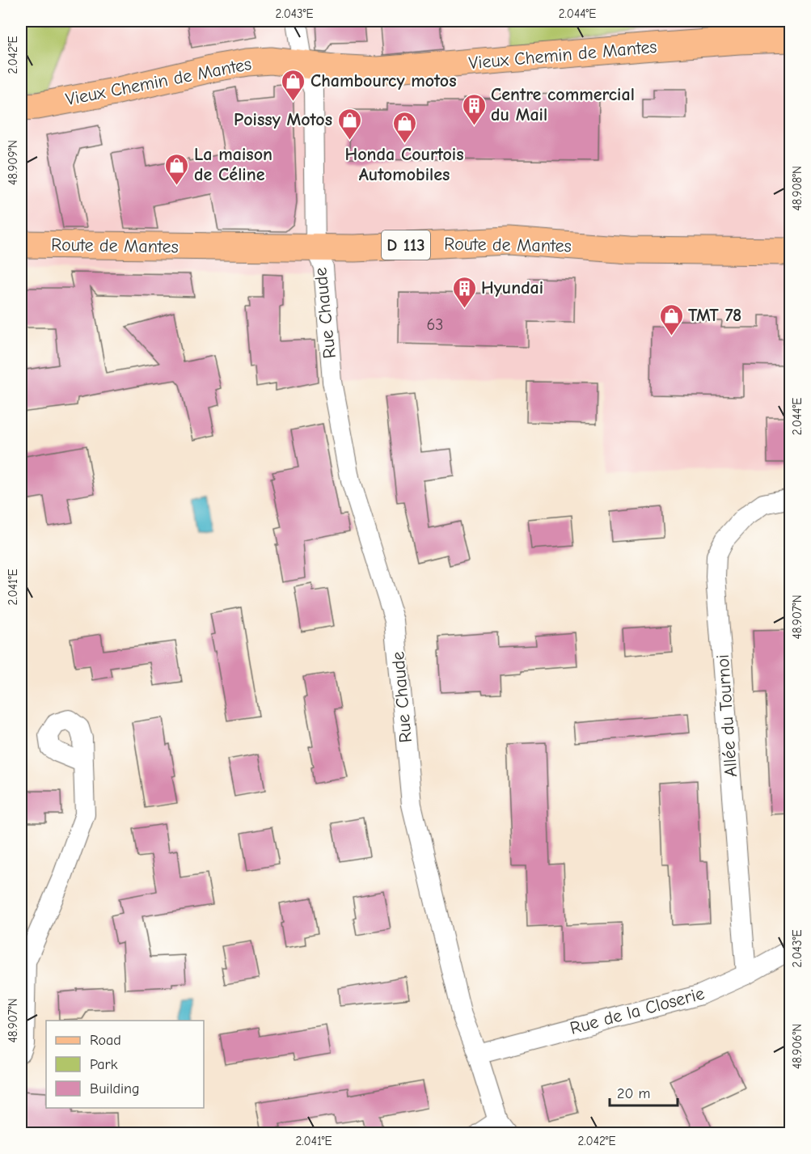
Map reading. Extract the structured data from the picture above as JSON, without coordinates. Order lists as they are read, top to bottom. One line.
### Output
{"streets":{"main road":["Vieux Chemin de Mantes","D 113","Route de Mantes"],"street":["Rue Chaude","Allée du Tournoi","Rue de la Closerie"]},"crossings":[["Vieux Chemin de Mantes","Rue Chaude"],["Route de Mantes","Rue Chaude"],["Rue Chaude","Rue de la Closerie"],["Allée du Tournoi","Rue de la Closerie"]],"places":{"shop":["Chambourcy motos","Poissy Motos","Honda Courtois Automobiles","La maison de Céline","TMT 78"],"building":["Centre commercial du Mail","Hyundai"]},"house_numbers":["63"],"legend":["Road","Park","Building"],"scale_bar":"20 m","coordinates":["2.043°E","2.044°E","2.042°E","48.909°N","48.908°N","2.041°E","48.907°N","48.906°N"]}
